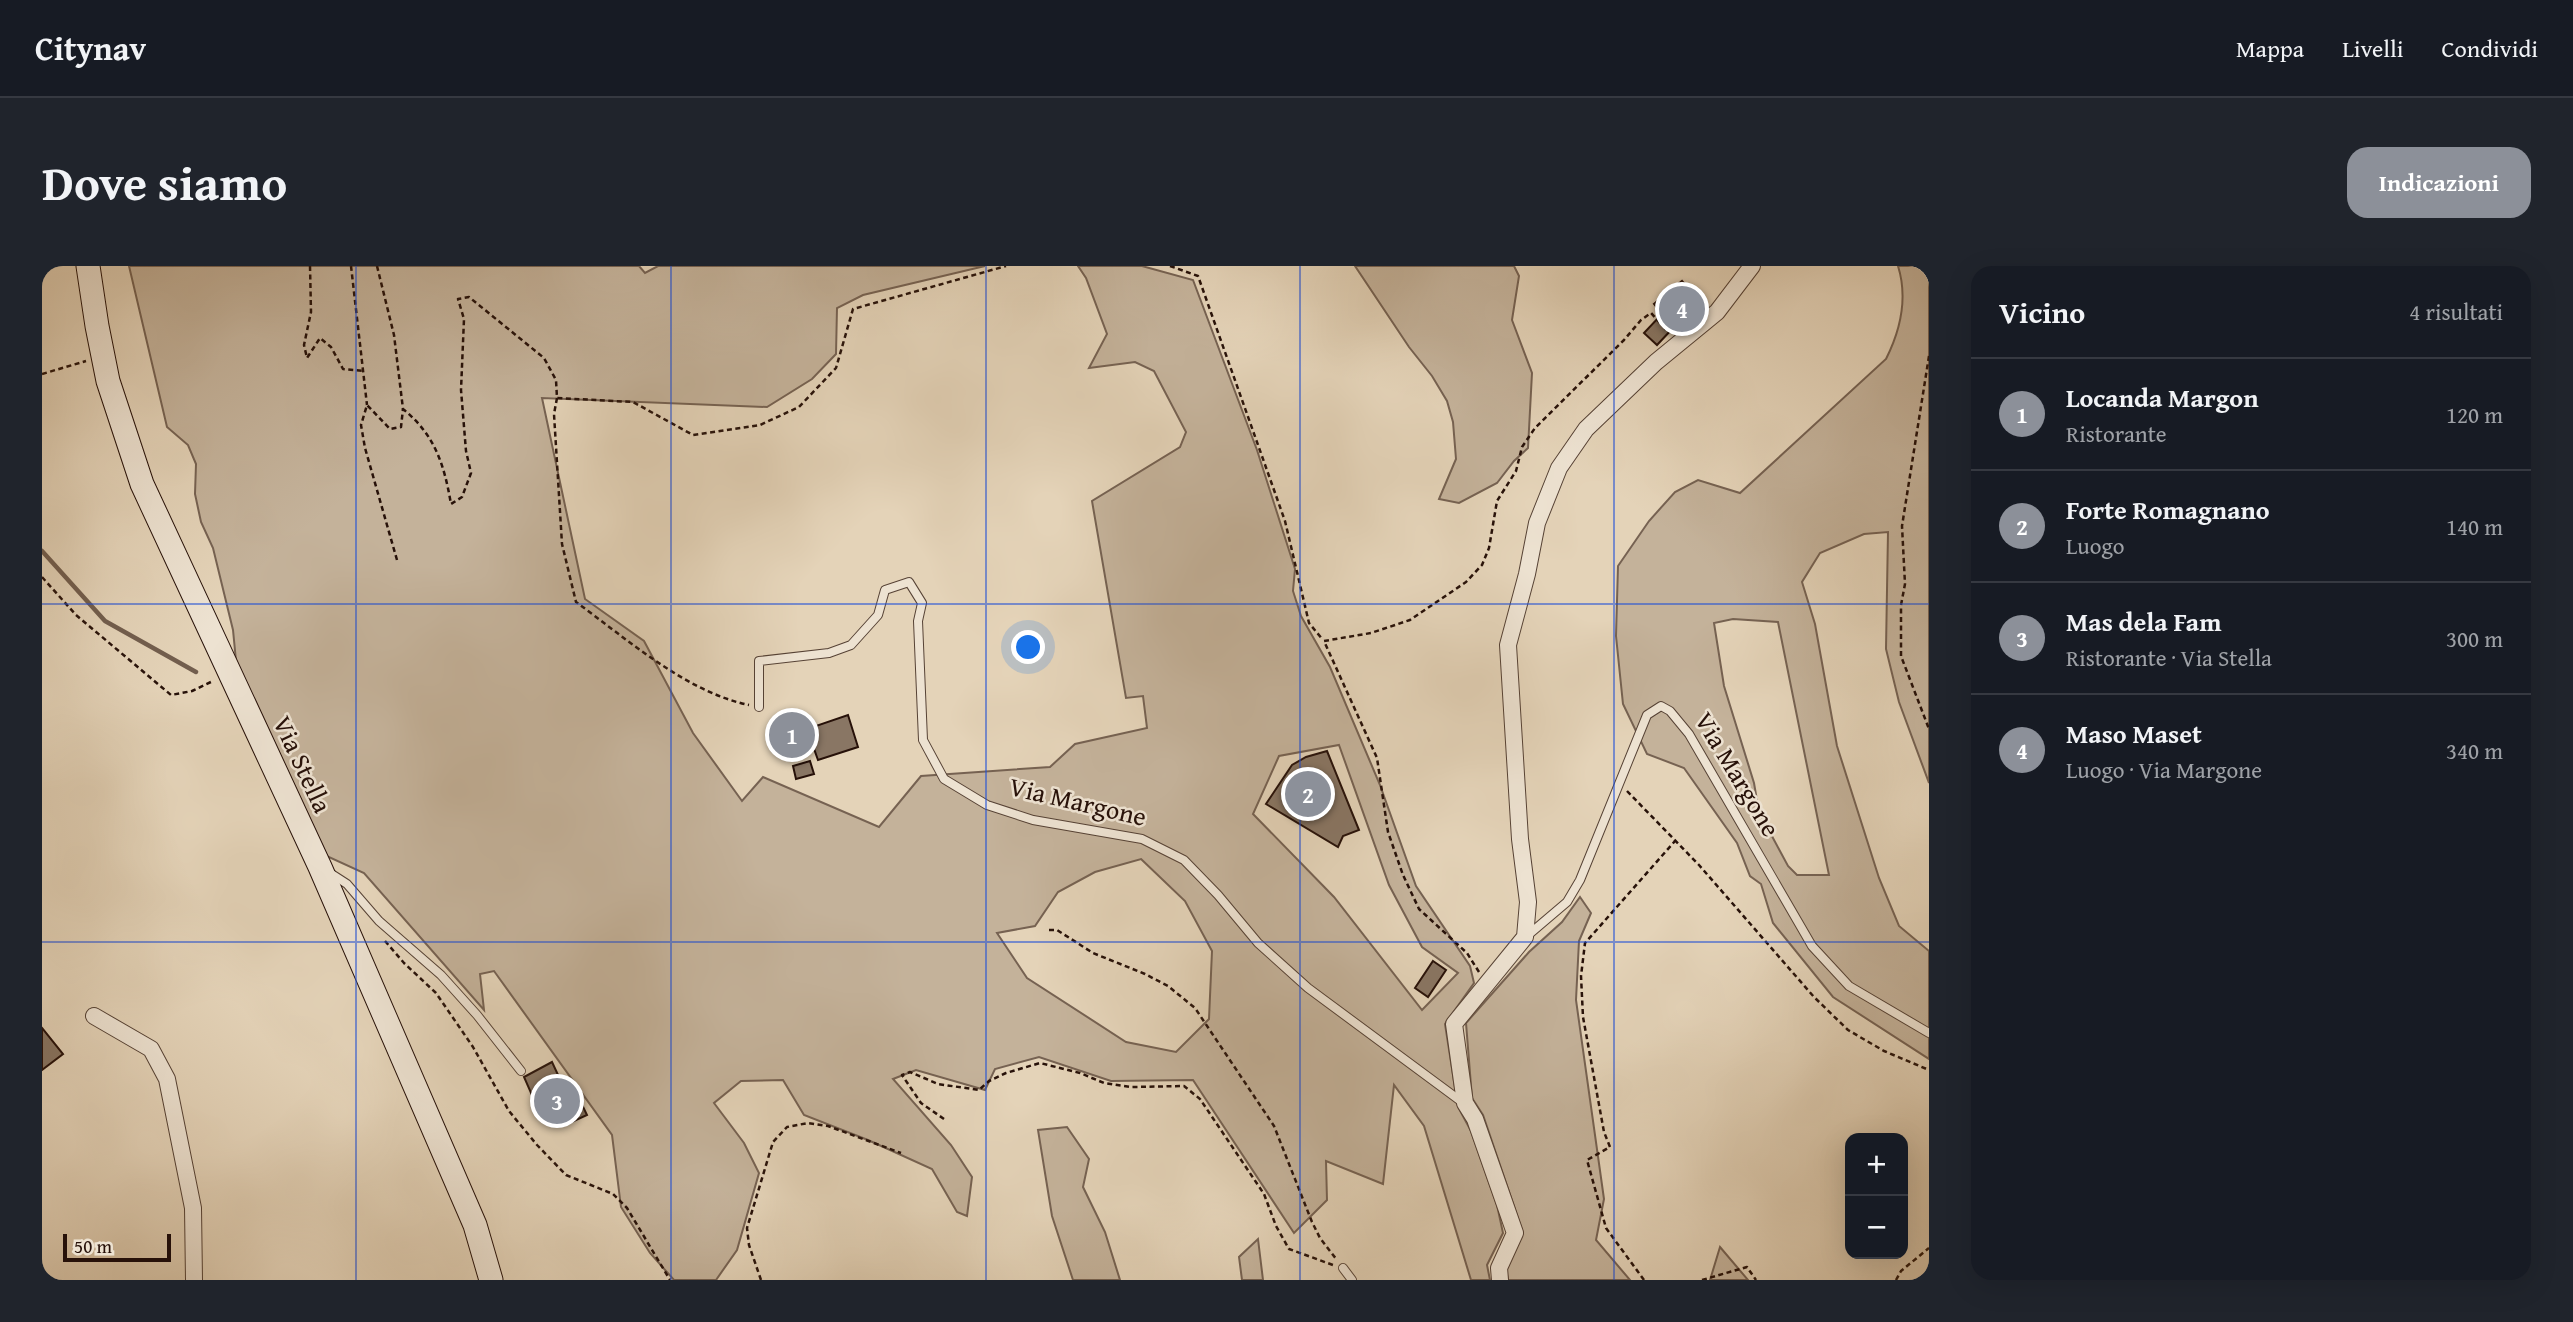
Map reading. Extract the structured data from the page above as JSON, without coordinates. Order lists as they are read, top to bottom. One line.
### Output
{"streets":{"main road":["Via Stella"],"street":["Via Margone"]},"scale_bar":"50 m","page":{"header":"Citynav","nav":["Mappa","Livelli","Condividi"],"title":"Dove siamo","buttons":"Indicazioni","heading":["Vicino","4 risultati"],"pins":["4","1","2","3"],"list":[{"mark":"1","name":"Locanda Margon","note":"Ristorante","value":"120 m"},{"mark":"2","name":"Forte Romagnano","note":"Luogo","value":"140 m"},{"mark":"3","name":"Mas dela Fam","note":"Ristorante · Via Stella","value":"300 m"},{"mark":"4","name":"Maso Maset","note":"Luogo · Via Margone","value":"340 m"}],"map_buttons":["+","−"],"scale":"50 m"}}
